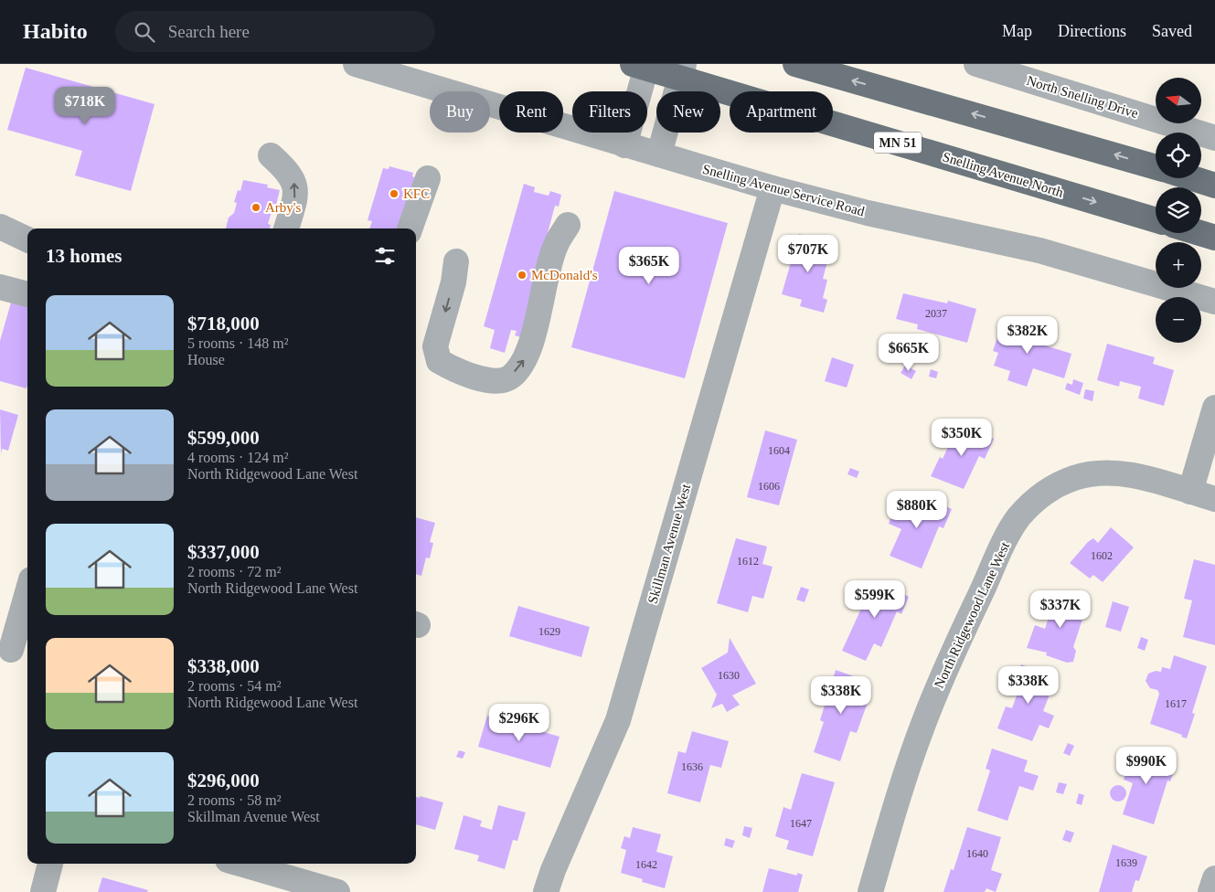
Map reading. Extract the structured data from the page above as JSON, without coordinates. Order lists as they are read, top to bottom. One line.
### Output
{"streets":{"main road":["MN 51","Snelling Avenue North"],"street":["North Snelling Drive","Snelling Avenue Service Road","Skillman Avenue West","North Ridgewood Lane West"]},"crossings":[["Snelling Avenue Service Road","Skillman Avenue West"]],"places":["KFC","Arby's","McDonald's"],"house_numbers":["2037","1604","1606","1602","1612","1629","1630","1617","1636","1647","1640","1639","1642"],"north":"left","page":{"header":"Habito","search":"Search here","nav":["Map","Directions","Saved"],"map_buttons":["+","−"],"price":["$718K","$707K","$365K","$382K","$665K","$350K","$880K","$599K","$337K","$338K","$338K","$296K","$990K"],"chip":["Buy","Rent","Filters","New","Apartment"],"heading":"13 homes","list":[{"name":"$718,000","note":"5 rooms · 148 m² · House"},{"name":"$599,000","note":"4 rooms · 124 m² · North Ridgewood Lane West"},{"name":"$337,000","note":"2 rooms · 72 m² · North Ridgewood Lane West"},{"name":"$338,000","note":"2 rooms · 54 m² · North Ridgewood Lane West"},{"name":"$296,000","note":"2 rooms · 58 m² · Skillman Avenue West"}]}}
